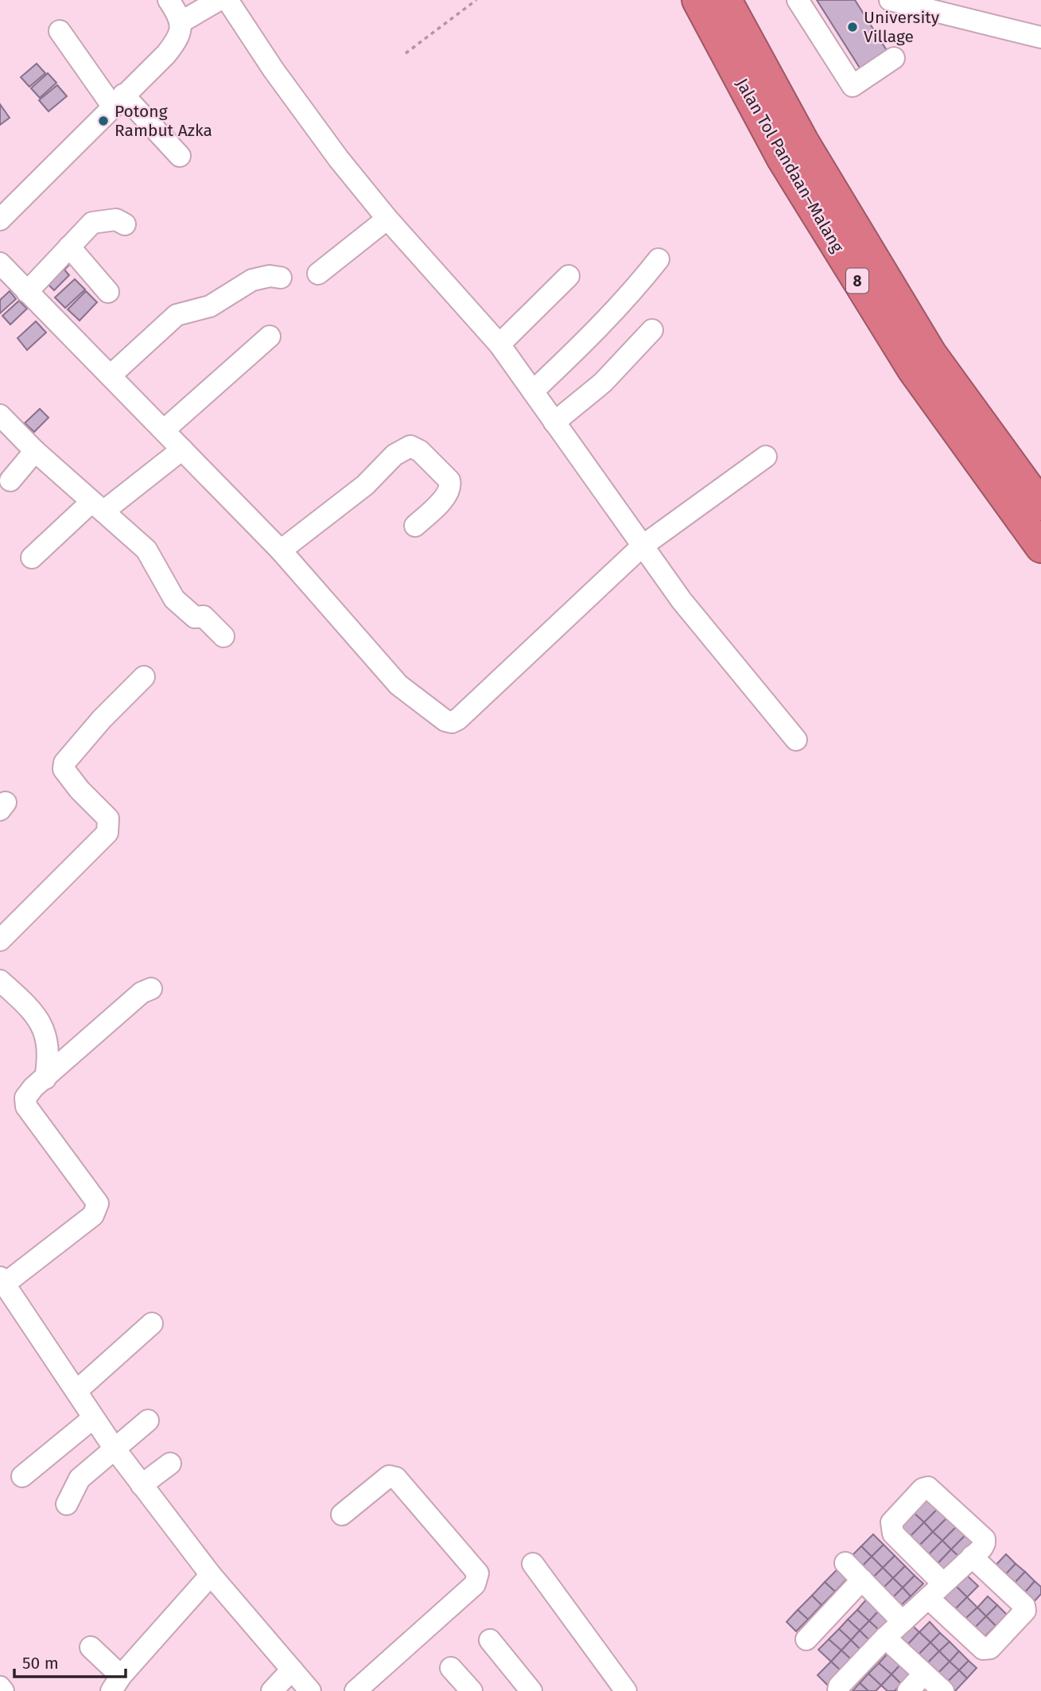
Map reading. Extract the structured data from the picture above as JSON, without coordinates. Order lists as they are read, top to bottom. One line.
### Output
{"streets":{"highway":["Jalan Tol Pandaan–Malang","8"]},"places":["University Village","Potong Rambut Azka"],"scale_bar":"50 m"}
